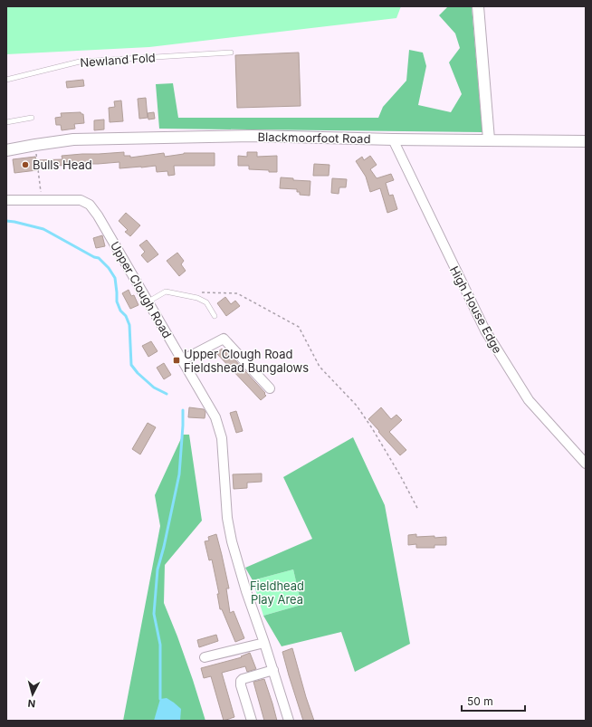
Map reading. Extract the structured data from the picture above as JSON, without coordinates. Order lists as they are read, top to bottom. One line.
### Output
{"streets":{"street":["Blackmoorfoot Road","Upper Clough Road","High House Edge"],"lane":["Newland Fold"]},"crossings":[["Blackmoorfoot Road","High House Edge"]],"parks":["Fieldhead Play Area"],"places":{"other":["Bulls Head"],"transit":["Upper Clough Road Fieldshead Bungalows"]},"scale_bar":"50 m","north":"bottom"}
